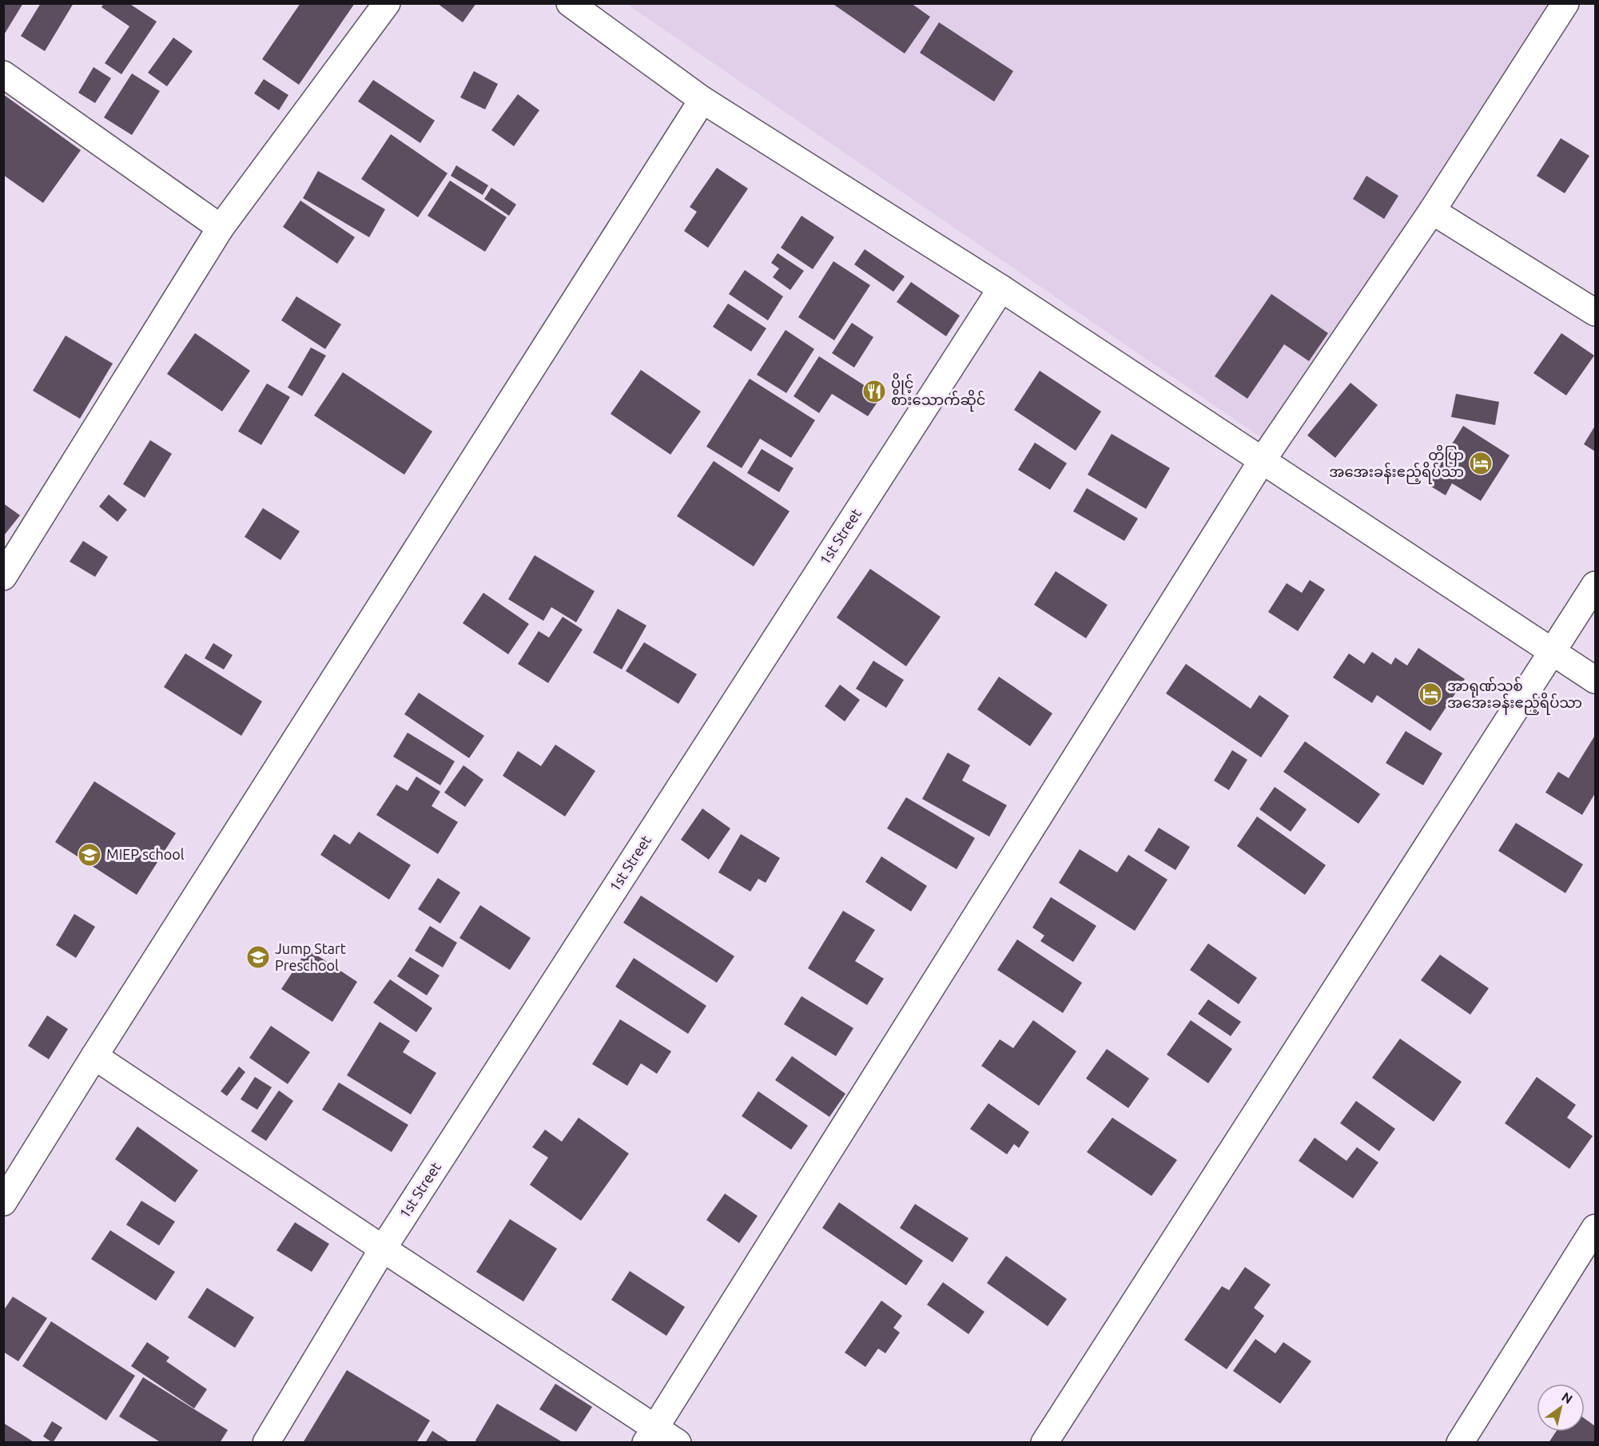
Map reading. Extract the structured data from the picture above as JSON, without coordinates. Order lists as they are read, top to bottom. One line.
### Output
{"streets":{"street":["1st Street"]},"places":{"restaurant":["ပွိုင့် စားသောက်ဆိုင်"],"hotel":["တိပြာ အအေးခန်းဧည့်ရိပ်သာ","အာရုဏ်သစ် အအေးခန်းဧည့်ရိပ်သာ"],"school or university":["MIEP school","Jump Start Preschool"]},"north":"top right"}
